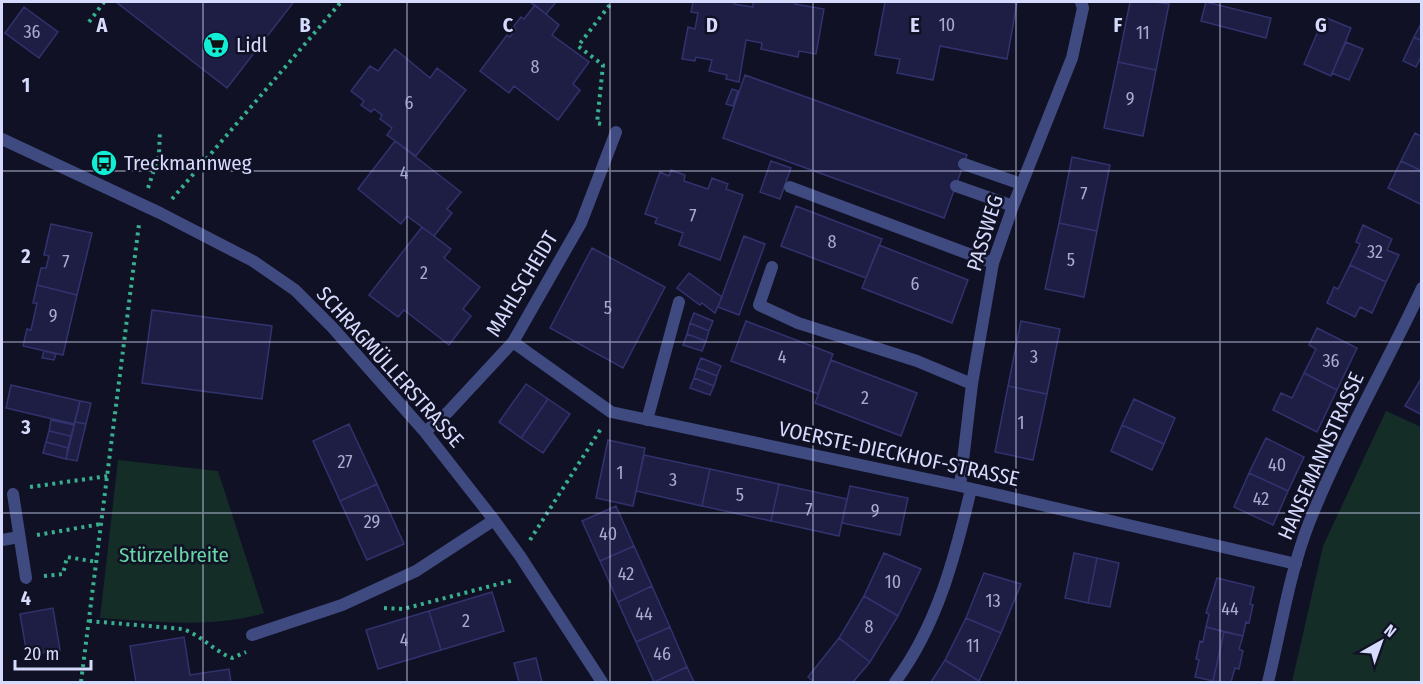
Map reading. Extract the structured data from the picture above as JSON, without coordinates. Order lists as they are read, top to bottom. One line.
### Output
{"streets":{"street":["PASSWEG","MAHLSCHEIDT","SCHRAGMÜLLERSTRASSE","VOERSTE-DIECKHOF-STRASSE","HANSEMANNSTRASSE"]},"crossings":[["PASSWEG","VOERSTE-DIECKHOF-STRASSE"],["MAHLSCHEIDT","SCHRAGMÜLLERSTRASSE"],["MAHLSCHEIDT","VOERSTE-DIECKHOF-STRASSE"],["VOERSTE-DIECKHOF-STRASSE","HANSEMANNSTRASSE"]],"parks":["Stürzelbreite"],"places":{"supermarket":["Lidl"],"bus stop":["Treckmannweg"]},"house_numbers":["10","36","11","8","9","6","4","7","7","8","32","5","7","2","6","5","9","4","3","36","2","1","27","40","1","3","5","42","7","9","29","40","42","10","13","44","44","2","8","4","11","46"],"scale_bar":"20 m","north":"top right","grid":{"columns":["A","B","C","D","E","F","G"],"rows":["1","2","3","4"]}}
